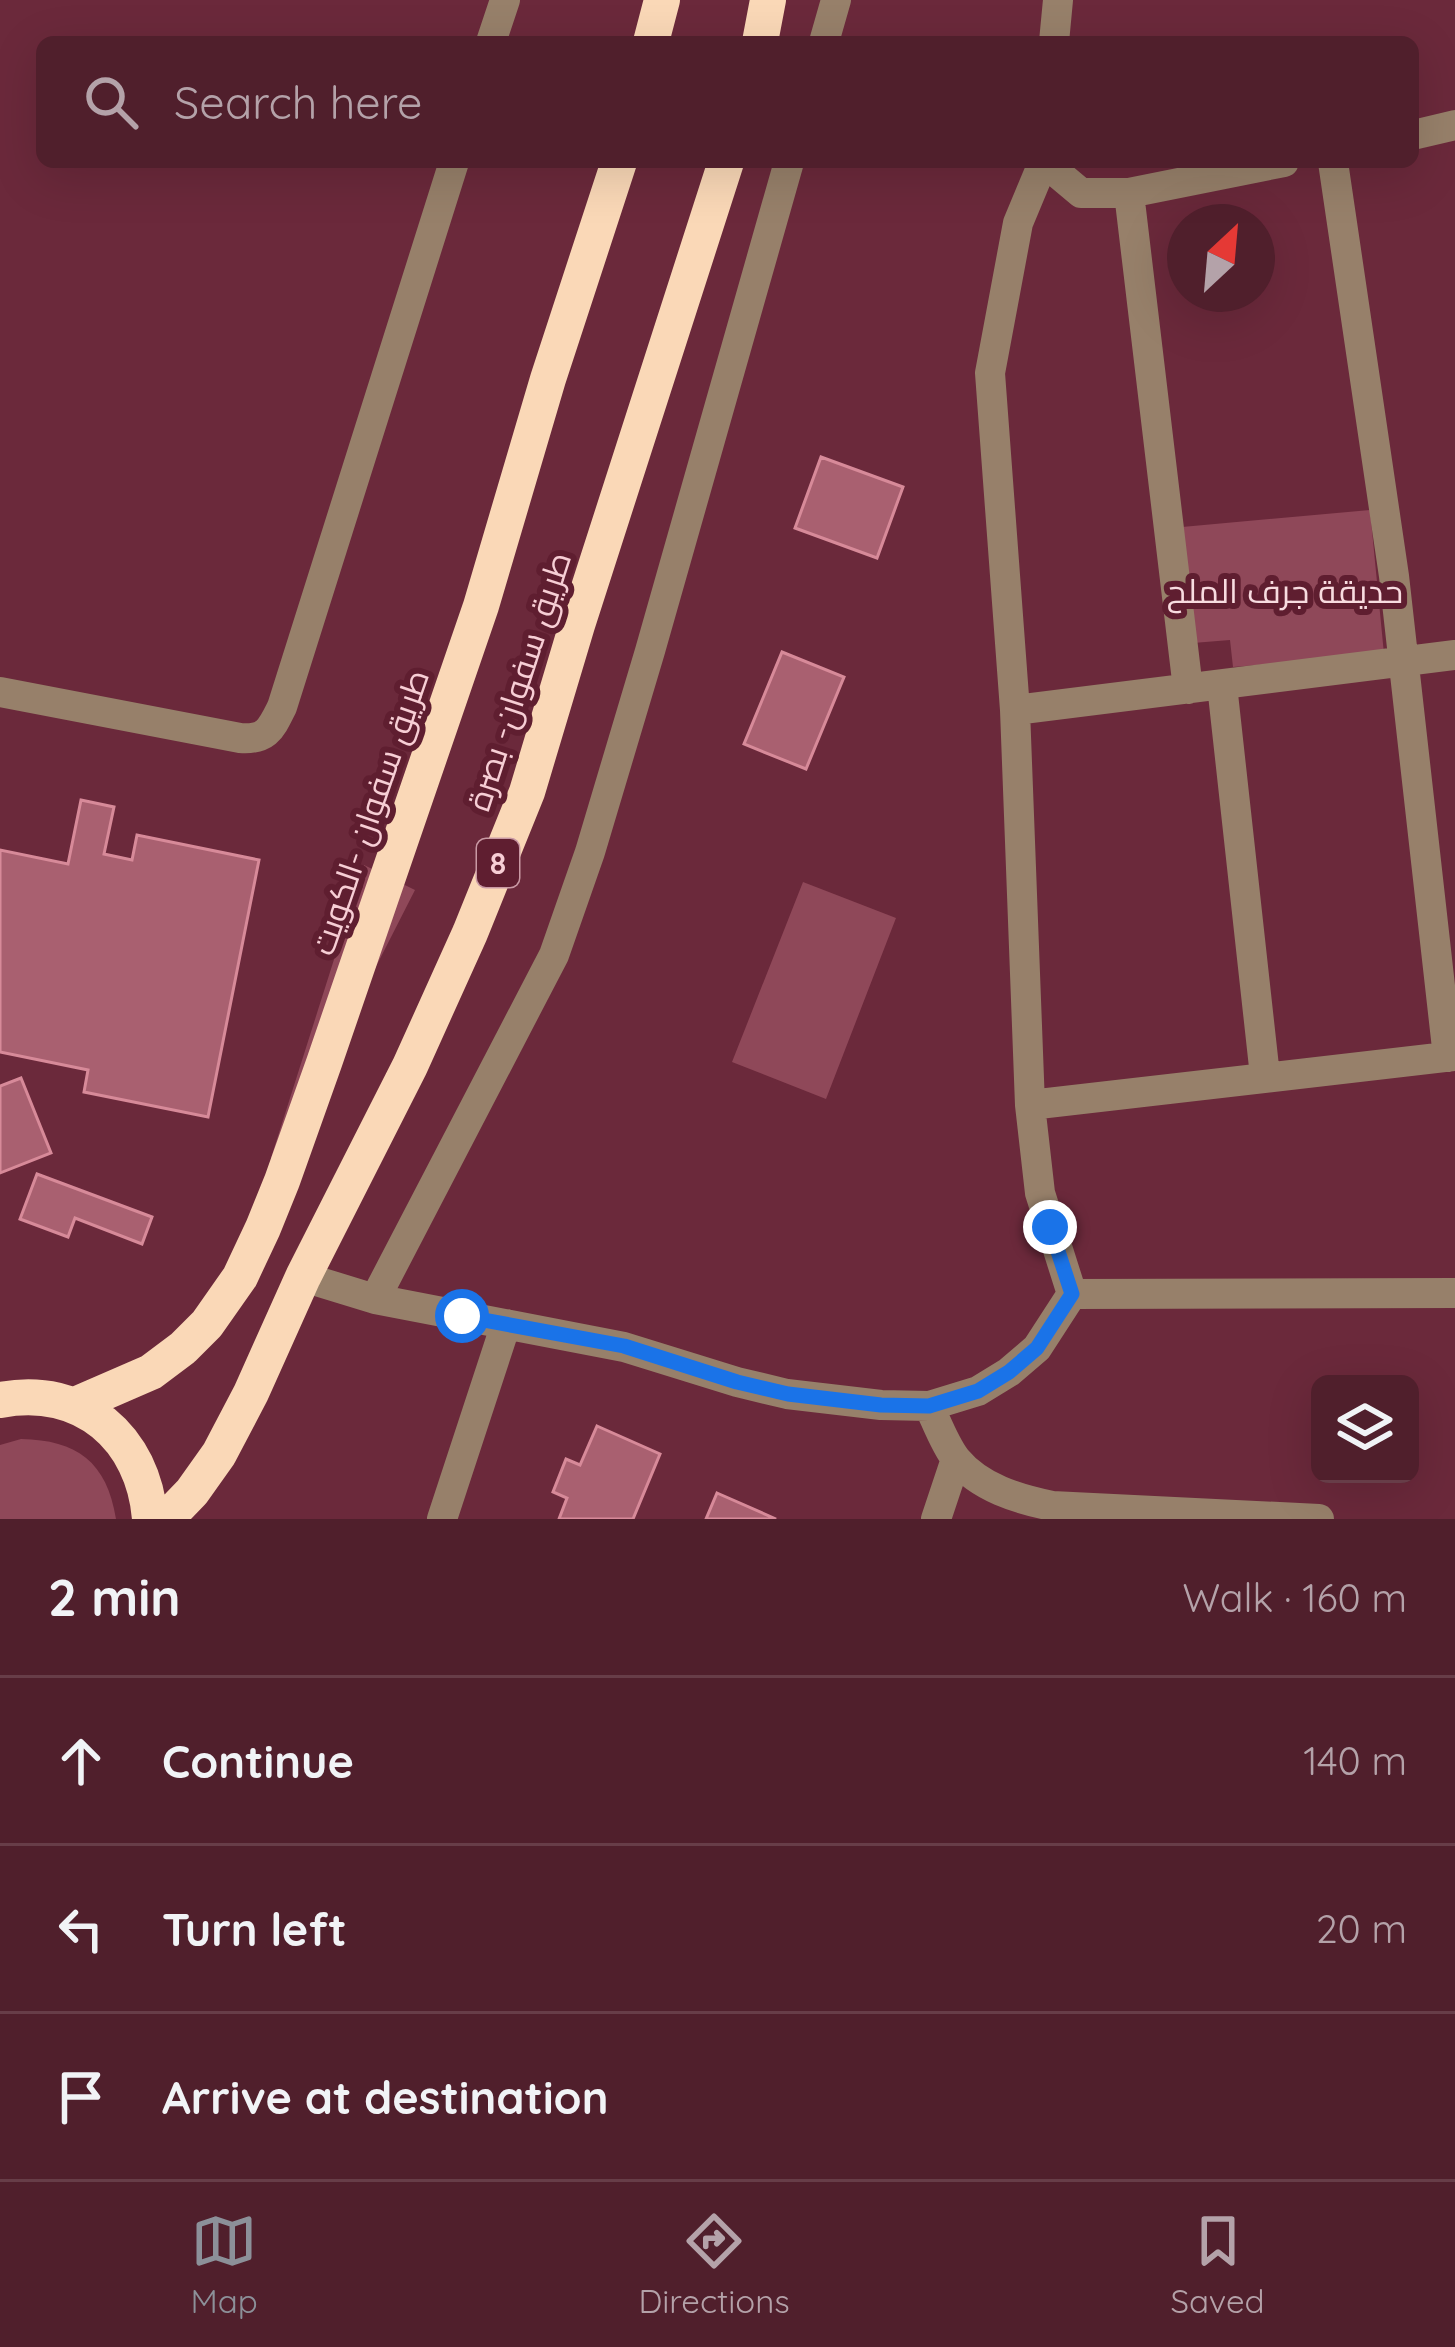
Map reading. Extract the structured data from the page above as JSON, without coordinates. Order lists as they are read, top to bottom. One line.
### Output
{"streets":{"highway":["طريق سفوان- بصرة","طريق سفوان -الكويت","8"]},"parks":["حديقة جرف الملح"],"north":"top right","page":{"search":"Search here","heading":["2 min","Walk · 160 m"],"list":[["Continue","140 m"],["Turn left","20 m"],"Arrive at destination"],"nav":["Map","Directions","Saved"]}}
